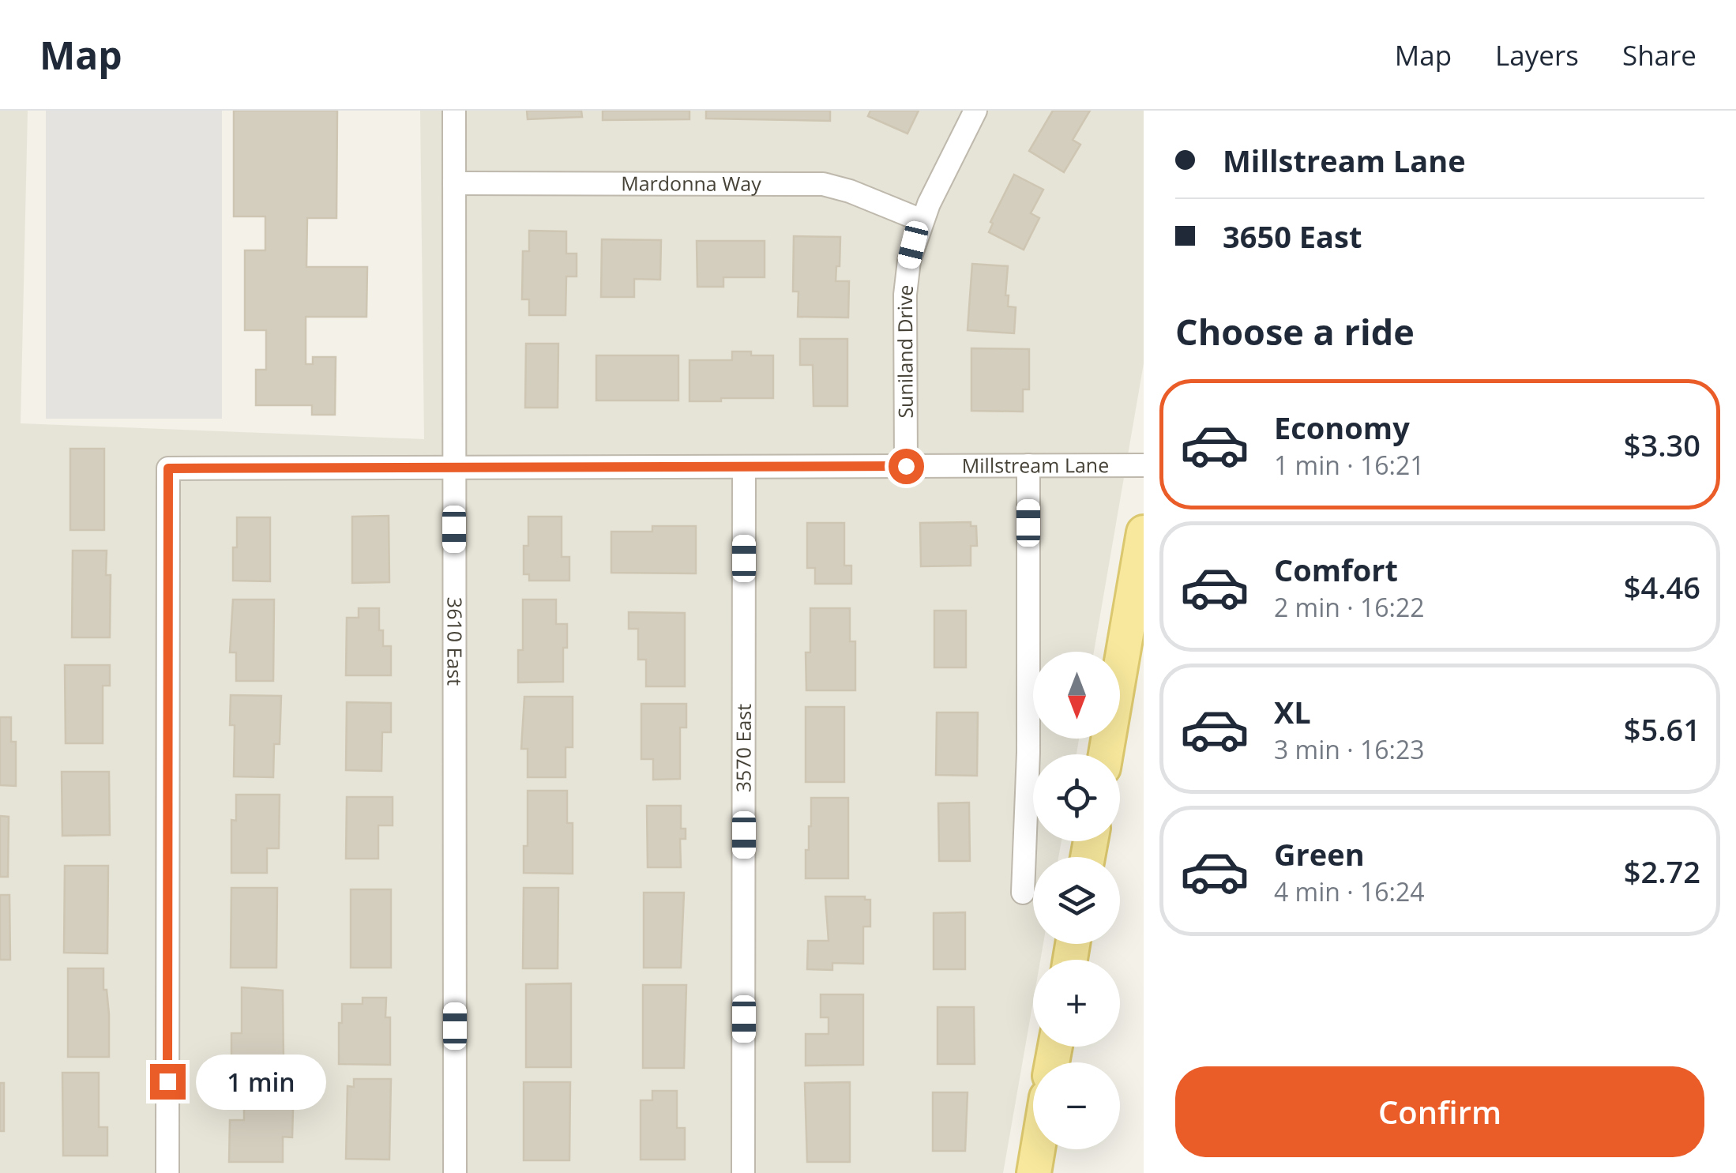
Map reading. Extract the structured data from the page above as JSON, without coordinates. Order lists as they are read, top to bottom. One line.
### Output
{"streets":{"street":["Mardonna Way","Suniland Drive","Millstream Lane","3610 East","3570 East"]},"crossings":[["Mardonna Way","Suniland Drive"],["Mardonna Way","3610 East"],["Suniland Drive","Millstream Lane"],["Millstream Lane","3610 East"],["Millstream Lane","3570 East"]],"north":"bottom","page":{"header":"Map","nav":["Map","Layers","Share"],"banner":["Millstream Lane","3650 East"],"heading":"Choose a ride","list":[{"name":"Economy","note":"1 min · 16:21","value":"$3.30"},{"name":"Comfort","note":"2 min · 16:22","value":"$4.46"},{"name":"XL","note":"3 min · 16:23","value":"$5.61"},{"name":"Green","note":"4 min · 16:24","value":"$2.72"}],"map_buttons":["+","−"],"buttons":"Confirm","bubble":"1 min"}}
